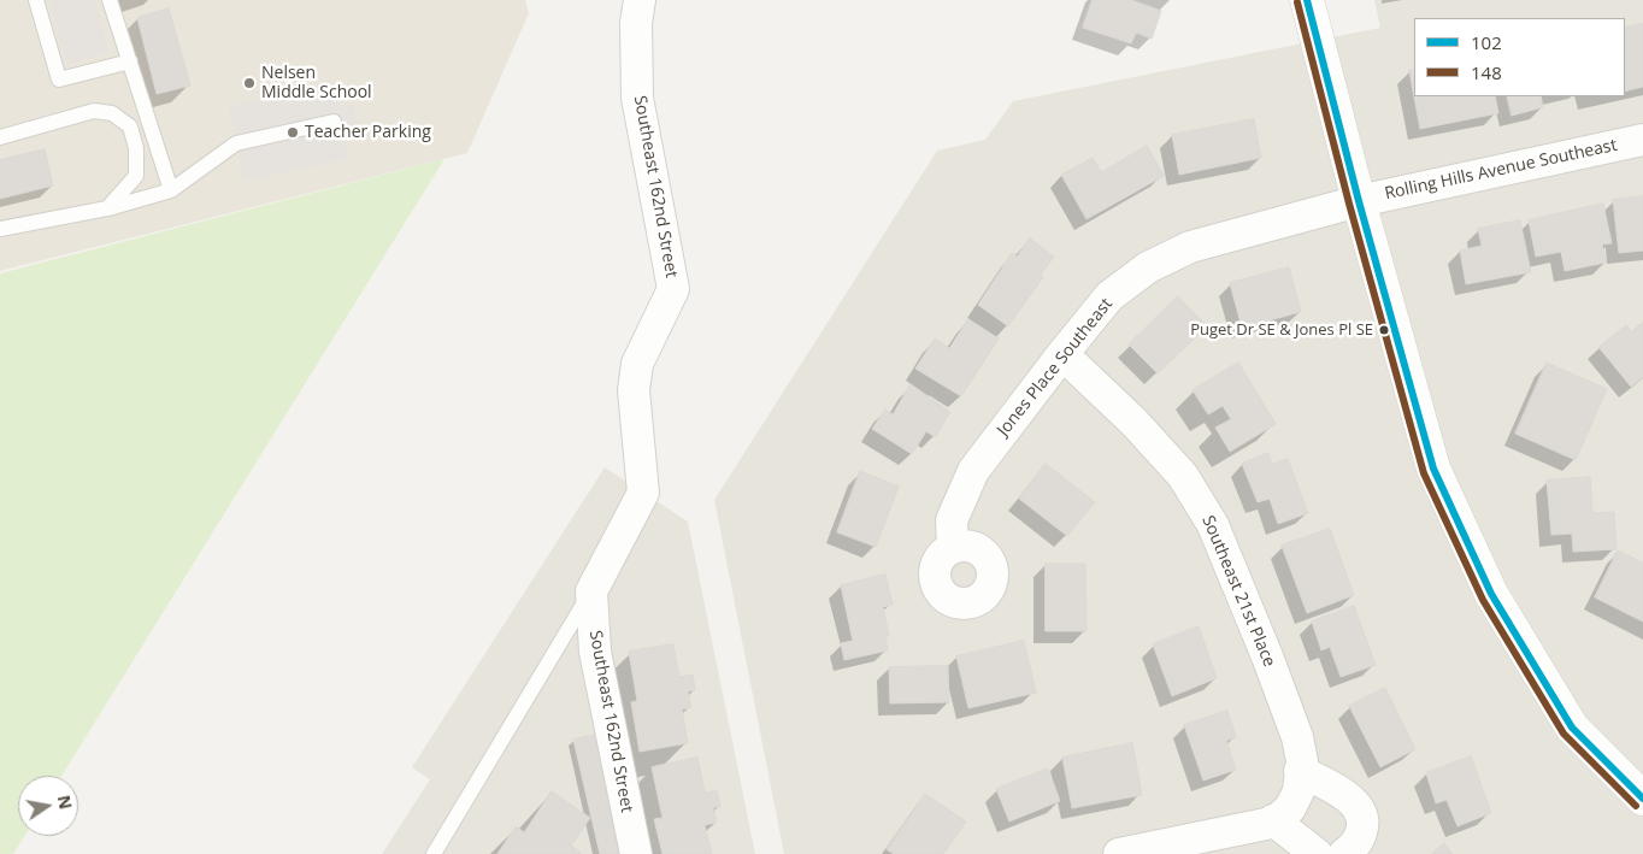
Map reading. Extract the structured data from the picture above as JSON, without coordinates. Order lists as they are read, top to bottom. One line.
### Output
{"streets":{"street":["Rolling Hills Avenue Southeast","Southeast 162nd Street","Jones Place Southeast","Southeast 21st Place"]},"crossings":[["Rolling Hills Avenue Southeast","Jones Place Southeast"],["Jones Place Southeast","Southeast 21st Place"]],"places":["Nelsen Middle School","Teacher Parking","Puget Dr SE & Jones Pl SE"],"lines":["transit line 102","transit line 148"],"legend":["102","148"],"north":"right"}
